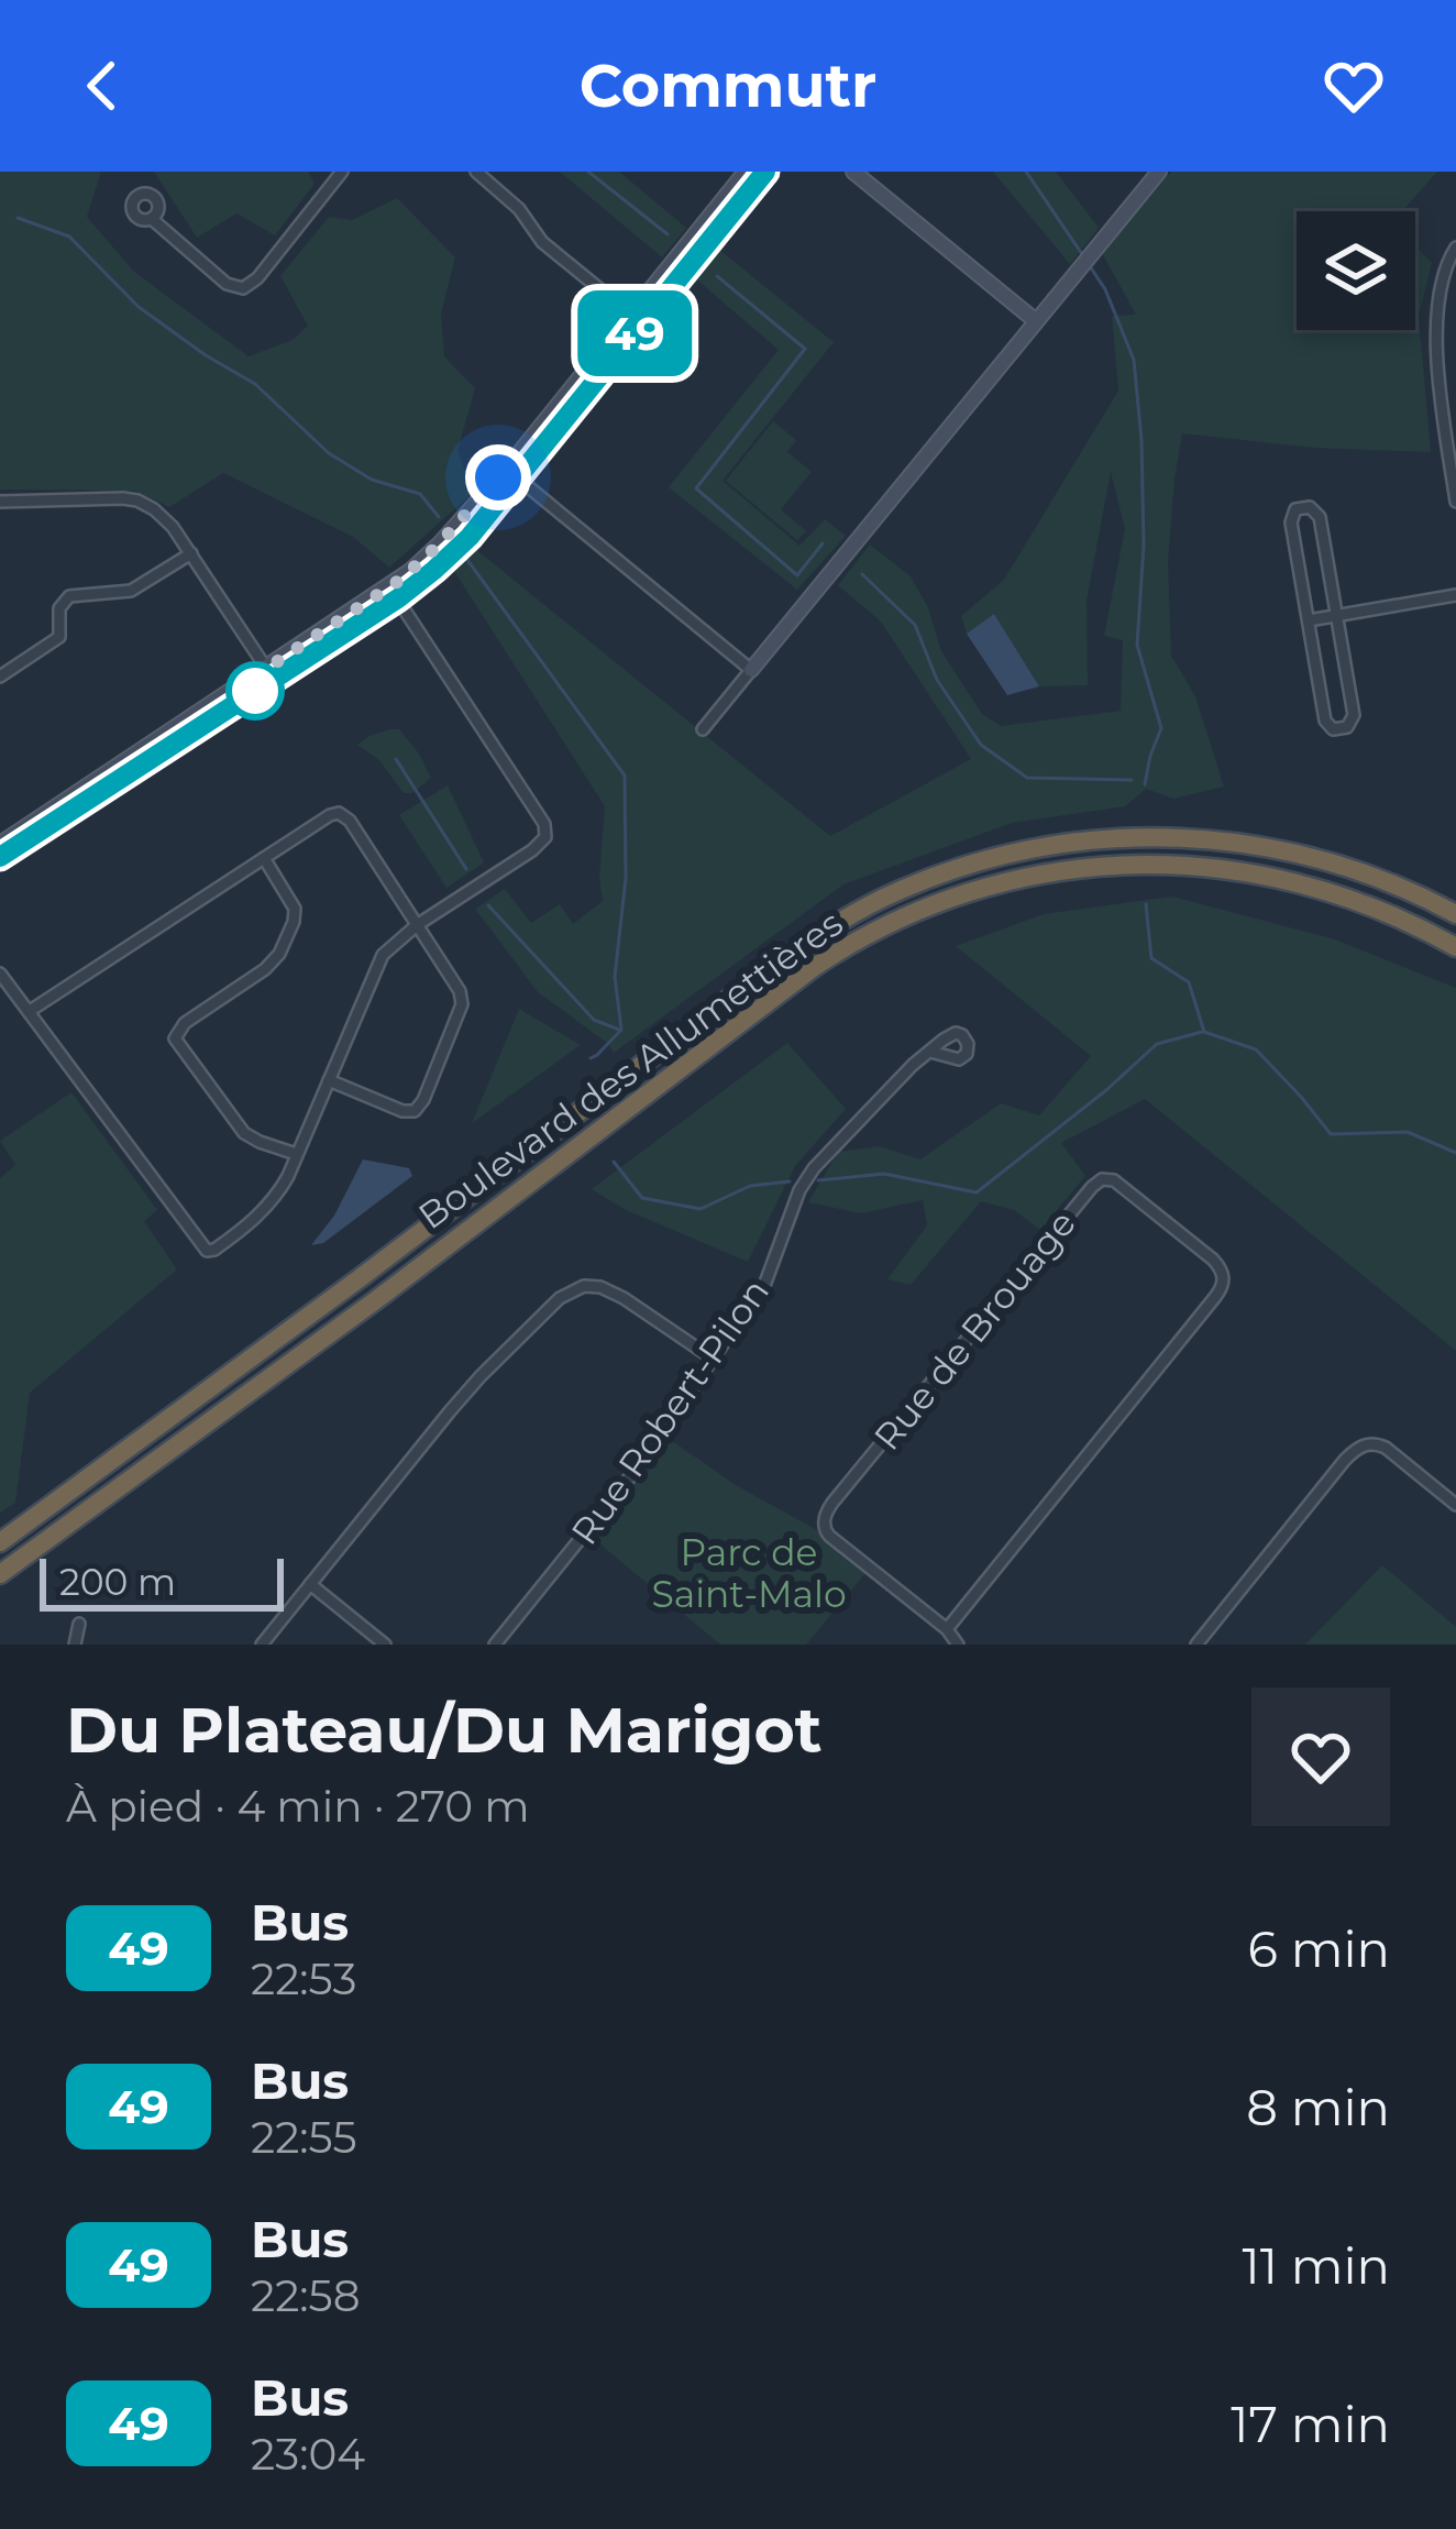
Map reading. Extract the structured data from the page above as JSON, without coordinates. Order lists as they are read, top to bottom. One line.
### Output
{"streets":{"highway":["Boulevard des Allumettières"],"street":["Rue de Brouage","Rue Robert-Pilon"]},"parks":["Parc de Saint-Malo"],"lines":["bus line 49"],"scale_bar":"200 m","page":{"header":"Commutr","on_map":"49","scale":"200 m","heading":["Du Plateau/Du Marigot","À pied · 4 min · 270 m"],"list":[{"mark":"49","name":"Bus","note":"22:53","value":"6 min"},{"mark":"49","name":"Bus","note":"22:55","value":"8 min"},{"mark":"49","name":"Bus","note":"22:58","value":"11 min"},{"mark":"49","name":"Bus","note":"23:04","value":"17 min"}]}}
